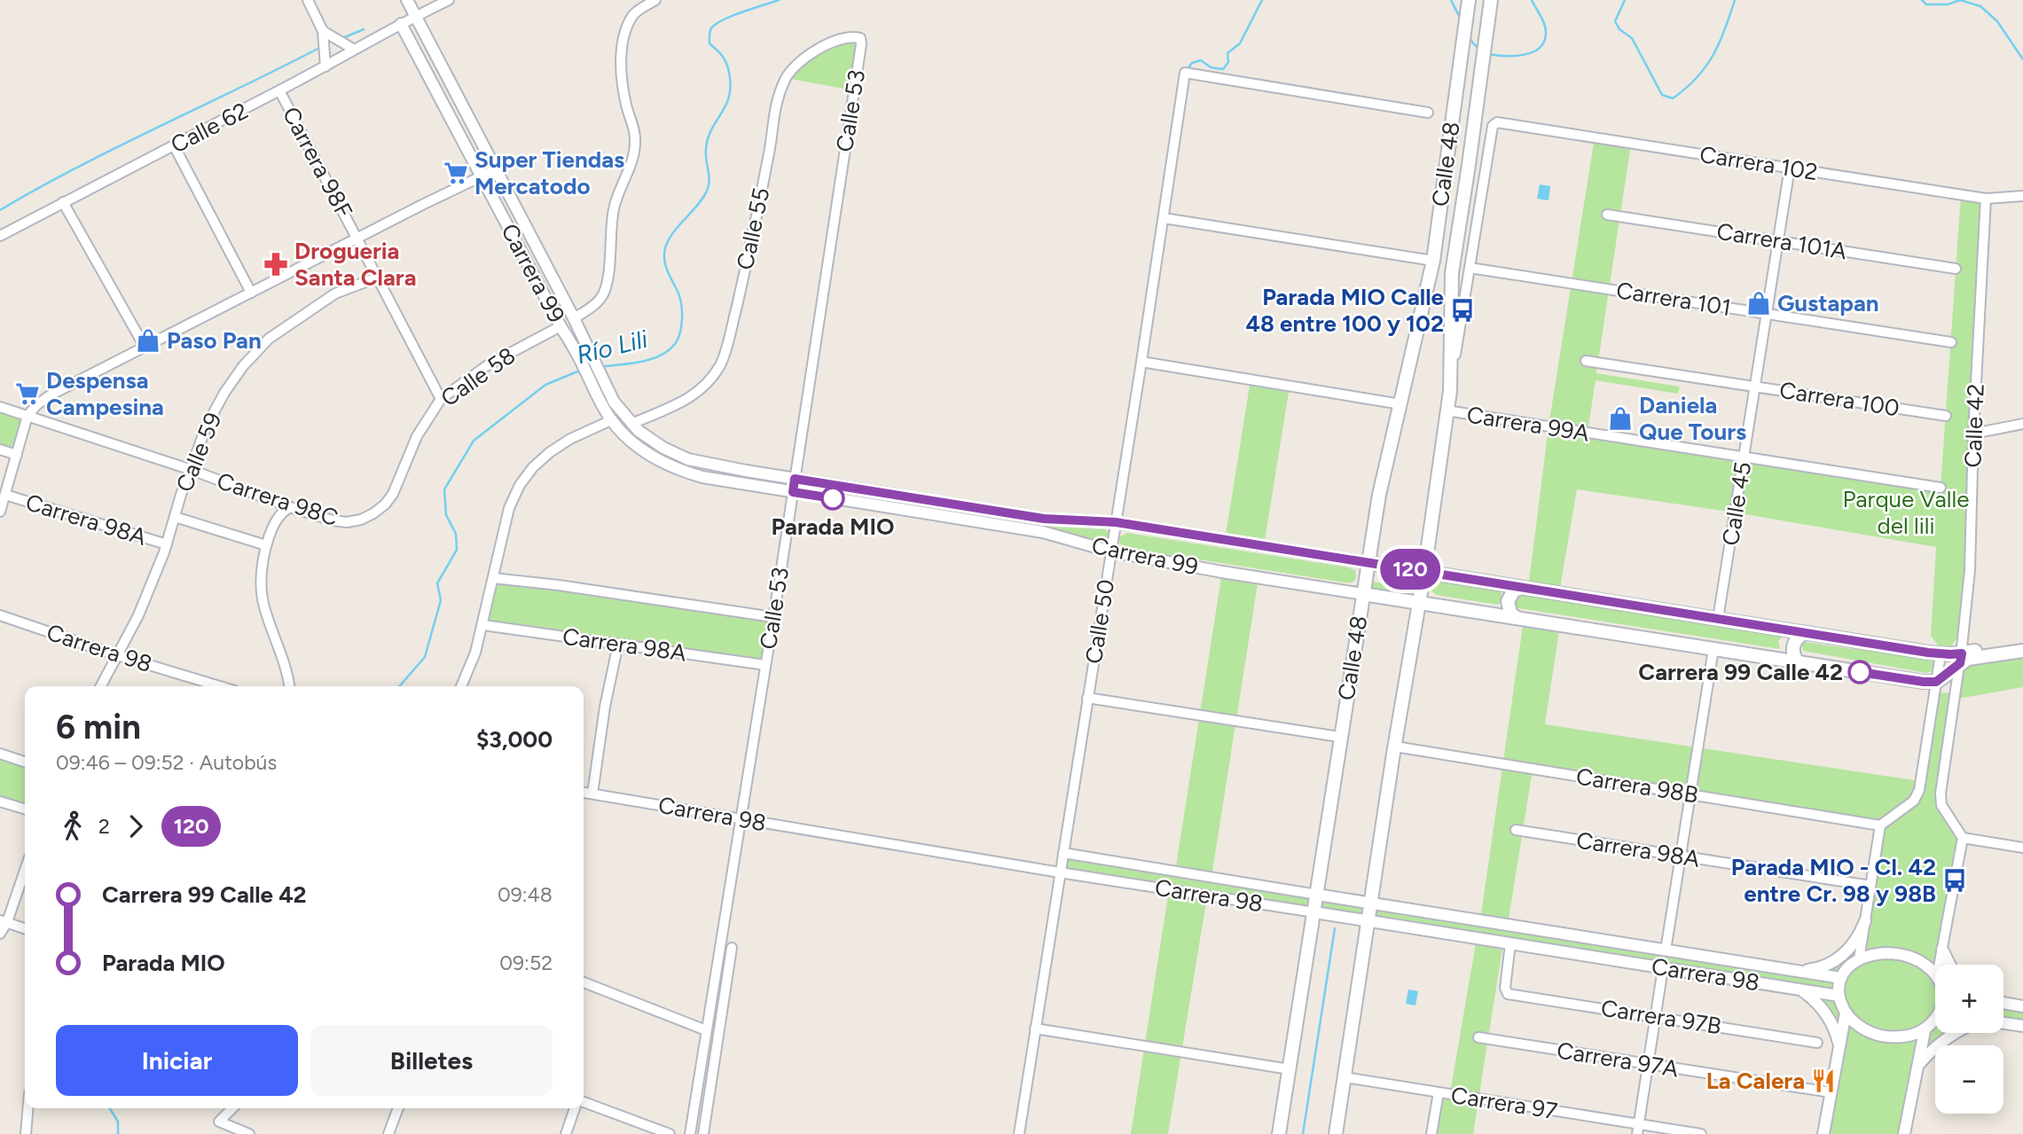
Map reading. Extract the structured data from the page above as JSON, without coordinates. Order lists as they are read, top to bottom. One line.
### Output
{"streets":{"main road":["Calle 48","Carrera 99"],"street":["Calle 53","Calle 62","Carrera 98F","Carrera 102","Calle 55","Carrera 101A","Carrera 101","Calle 58","Carrera 100","Carrera 99A","Calle 42","Calle 59","Carrera 98C","Calle 45","Carrera 98A","Calle 50","Carrera 98","Carrera 98B","Carrera 97B","Carrera 97A","Carrera 97"]},"crossings":[["Calle 53","Calle 55"],["Calle 53","Carrera 99"],["Calle 53","Carrera 98A"],["Calle 53","Carrera 98"],["Calle 62","Carrera 98F"],["Calle 62","Carrera 99"],["Carrera 98F","Calle 58"],["Carrera 98F","Calle 59"],["Carrera 102","Calle 48"],["Carrera 102","Calle 42"],["Carrera 102","Calle 45"],["Calle 48","Carrera 99"],["Calle 48","Carrera 101"],["Calle 48","Carrera 99A"],["Calle 48","Carrera 98"],["Calle 48","Carrera 98B"],["Calle 48","Carrera 97"],["Calle 55","Carrera 99"],["Carrera 101A","Calle 45"],["Carrera 99","Calle 58"],["Carrera 99","Calle 42"],["Carrera 99","Calle 45"],["Carrera 99","Calle 50"],["Carrera 101","Calle 45"],["Calle 58","Carrera 98C"],["Carrera 100","Calle 45"],["Carrera 99A","Calle 45"],["Calle 59","Carrera 98C"],["Calle 59","Carrera 98A"],["Calle 59","Carrera 98"],["Calle 50","Carrera 98"],["Carrera 98","Carrera 97B"]],"water":["Río Lili"],"parks":["Parque Valle del lili"],"places":{"supermarket":["Super Tiendas Mercatodo","Despensa Campesina"],"pharmacy":["Drogueria Santa Clara"],"shop":["Gustapan","Paso Pan","Daniela Que Tours"],"bus stop":["Parada MIO Calle 48 entre 100 y 102","Parada MIO - Cl. 42 entre Cr. 98 y 98B"],"other":["Parada MIO","Carrera 99 Calle 42"],"restaurant":["La Calera"]},"lines":["bus line 120"],"page":{"on_map":"120","heading":["6 min","09:46 – 09:52 · Autobús","$3,000"],"legs":["2","120"],"list":[{"name":"Carrera 99 Calle 42","value":"09:48"},{"name":"Parada MIO","value":"09:52"}],"map_buttons":["+","−"],"buttons":["Iniciar","Billetes"]}}
